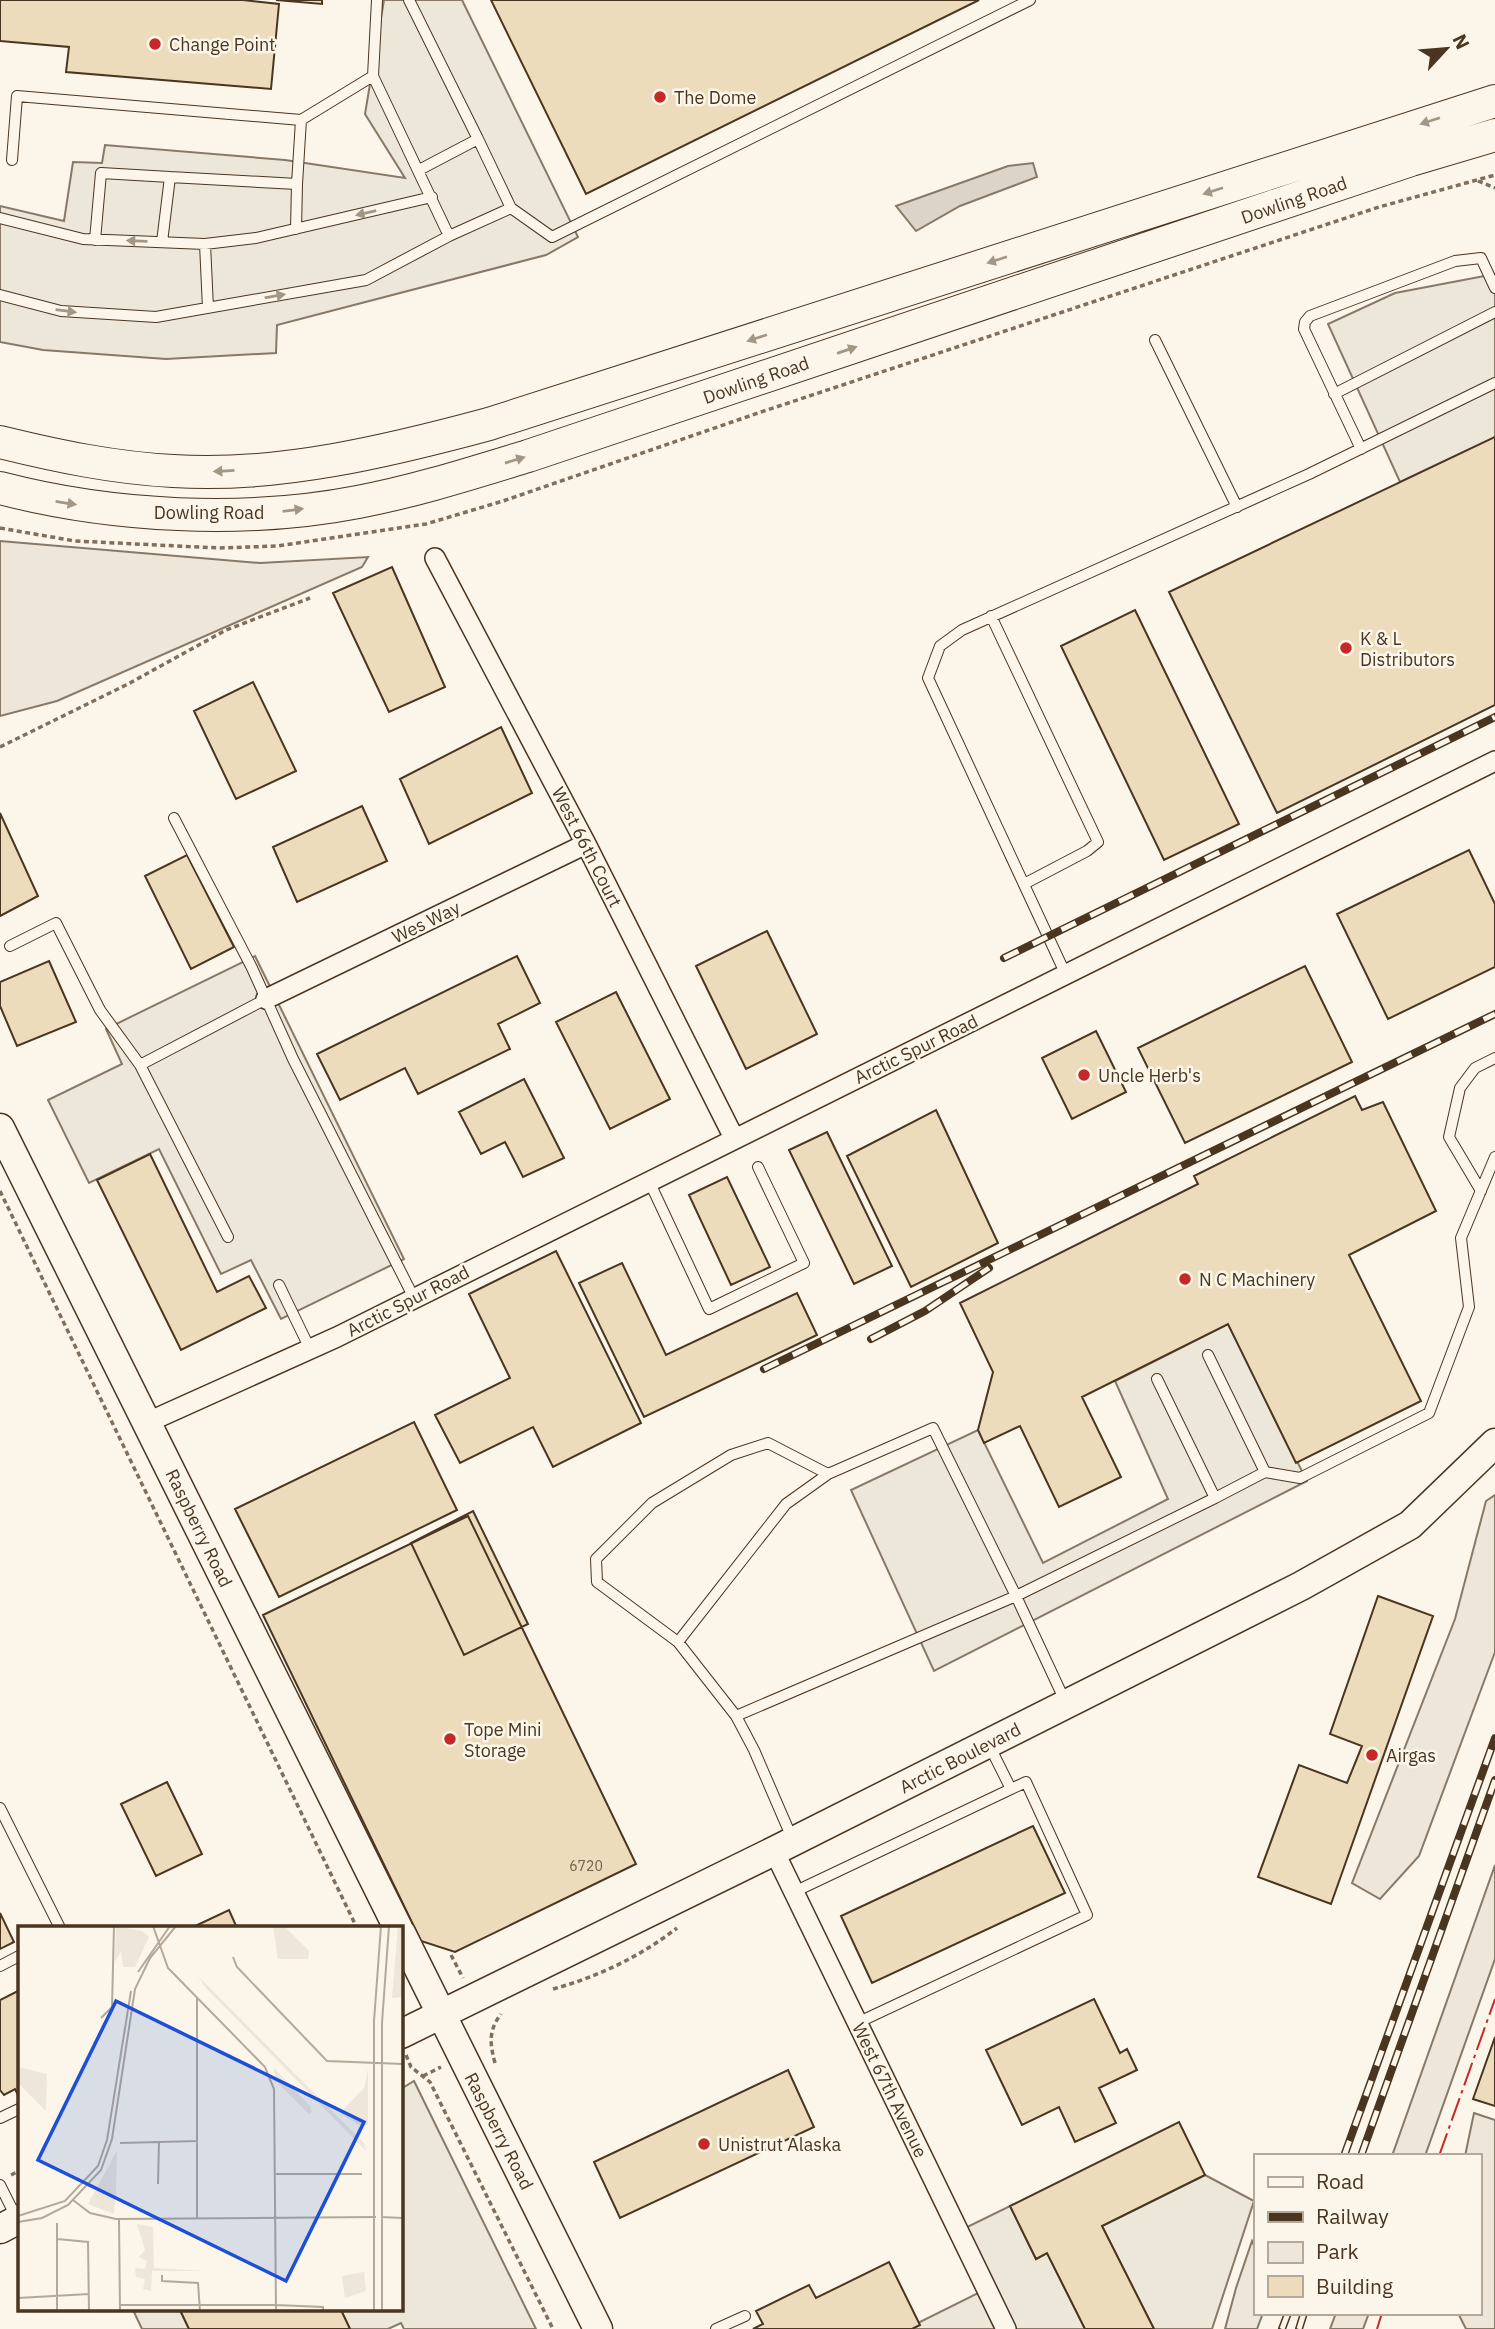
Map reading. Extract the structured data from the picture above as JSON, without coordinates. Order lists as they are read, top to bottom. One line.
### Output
{"streets":{"main road":["Dowling Road","Raspberry Road","Arctic Boulevard"],"street":["West 66th Court","Wes Way","Arctic Spur Road","West 67th Avenue"]},"crossings":[["West 66th Court","Wes Way"],["West 66th Court","Arctic Spur Road"],["Arctic Spur Road","Raspberry Road"],["Raspberry Road","Arctic Boulevard"],["Arctic Boulevard","West 67th Avenue"]],"places":["Change Point","The Dome","K & L Distributors","Uncle Herb's","N C Machinery","Tope Mini Storage","Airgas","Unistrut Alaska"],"house_numbers":["6720"],"legend":["Road","Railway","Park","Building"],"north":"top right"}
